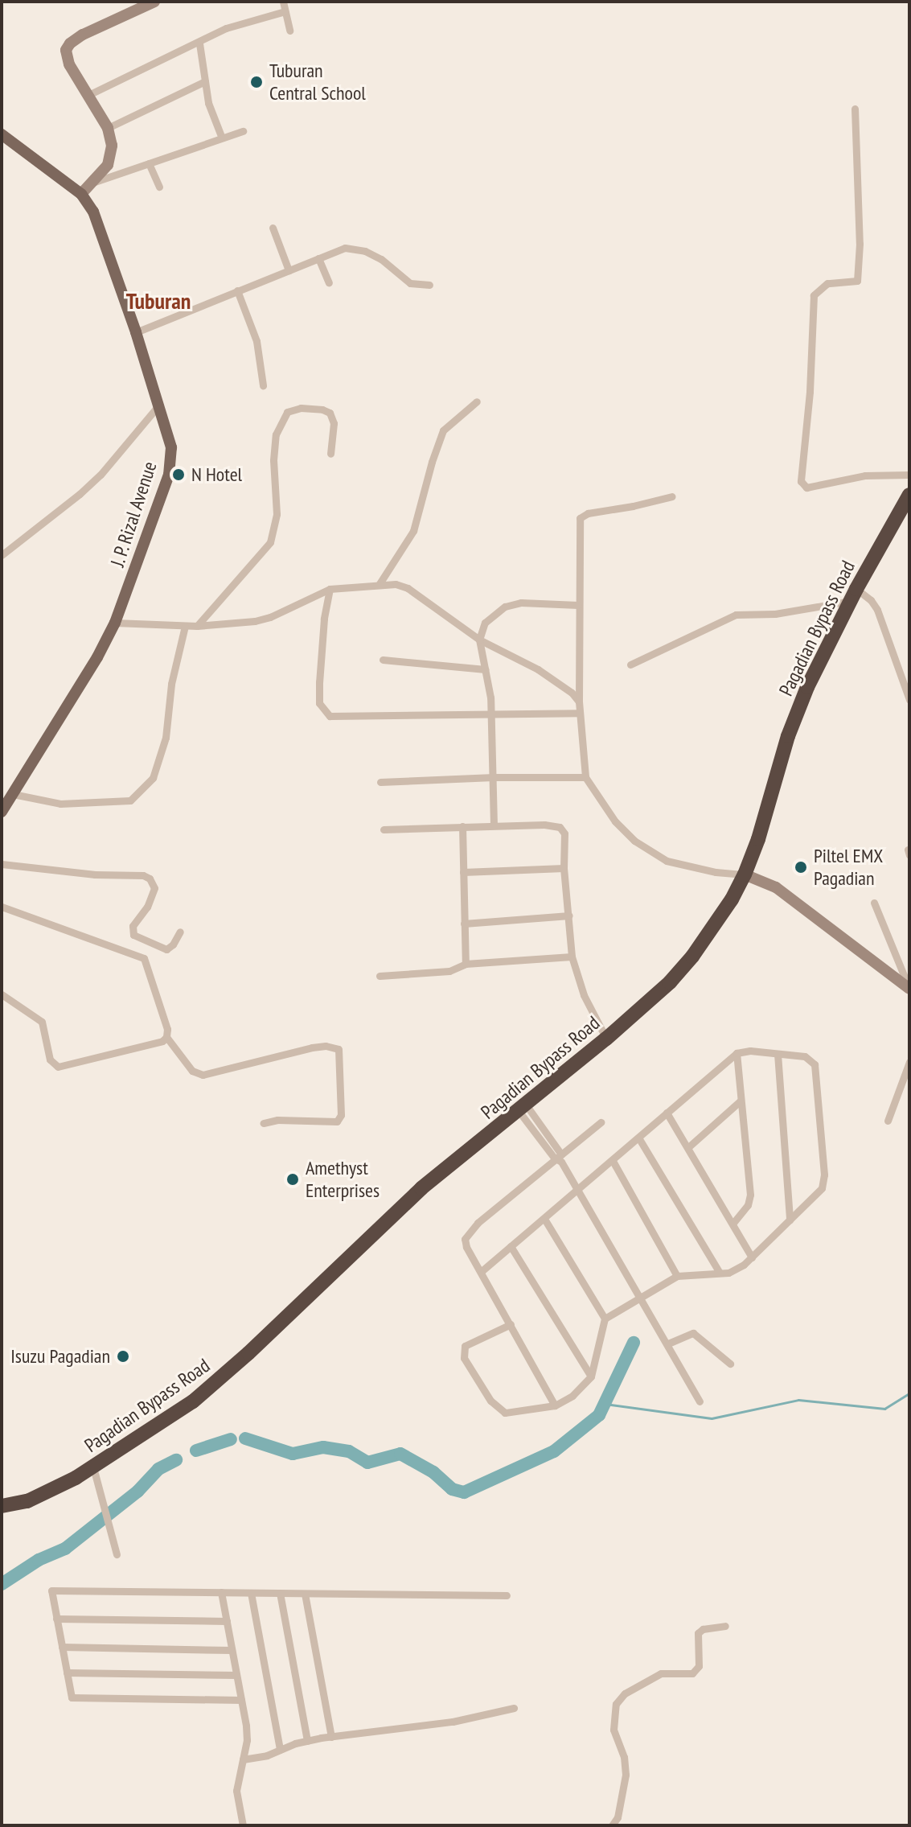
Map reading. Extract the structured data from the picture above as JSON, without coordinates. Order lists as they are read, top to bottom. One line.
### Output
{"streets":{"highway":["Pagadian Bypass Road"],"main road":["J. P. Rizal Avenue"]},"districts":["Tuburan"],"places":["Tuburan Central School","N Hotel","Piltel EMX Pagadian","Amethyst Enterprises","Isuzu Pagadian"]}
